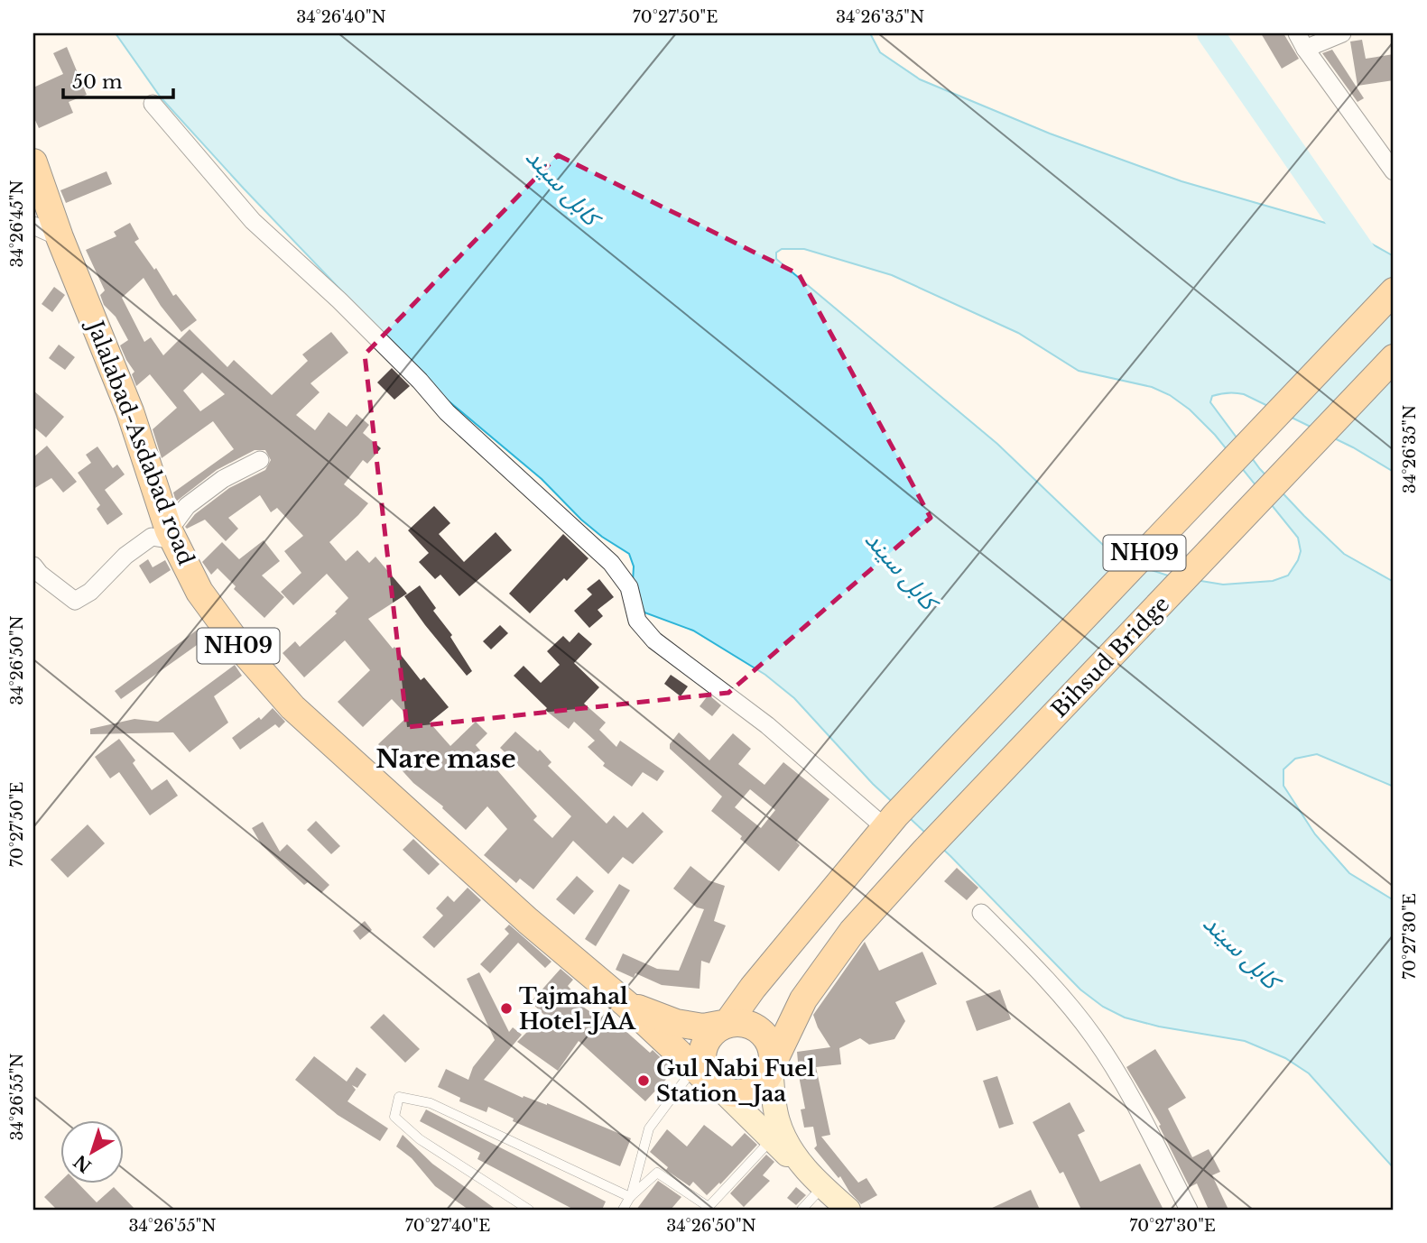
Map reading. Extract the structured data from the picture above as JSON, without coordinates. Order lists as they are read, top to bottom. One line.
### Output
{"streets":{"main road":["Jalalabad-Asdabad road","NH09","Bihsud Bridge"]},"crossings":[["Jalalabad-Asdabad road","NH09"],["NH09","Bihsud Bridge"]],"districts":["Nare mase"],"water":["کابل سيند"],"places":["Tajmahal Hotel-JAA","Gul Nabi Fuel Station_Jaa"],"scale_bar":"50 m","north":"bottom left","coordinates":["34°26'40\"N","70°27'50\"E","34°26'35\"N","34°26'45\"N","34°26'50\"N","70°27'30\"E","34°26'55\"N","70°27'40\"E"]}
